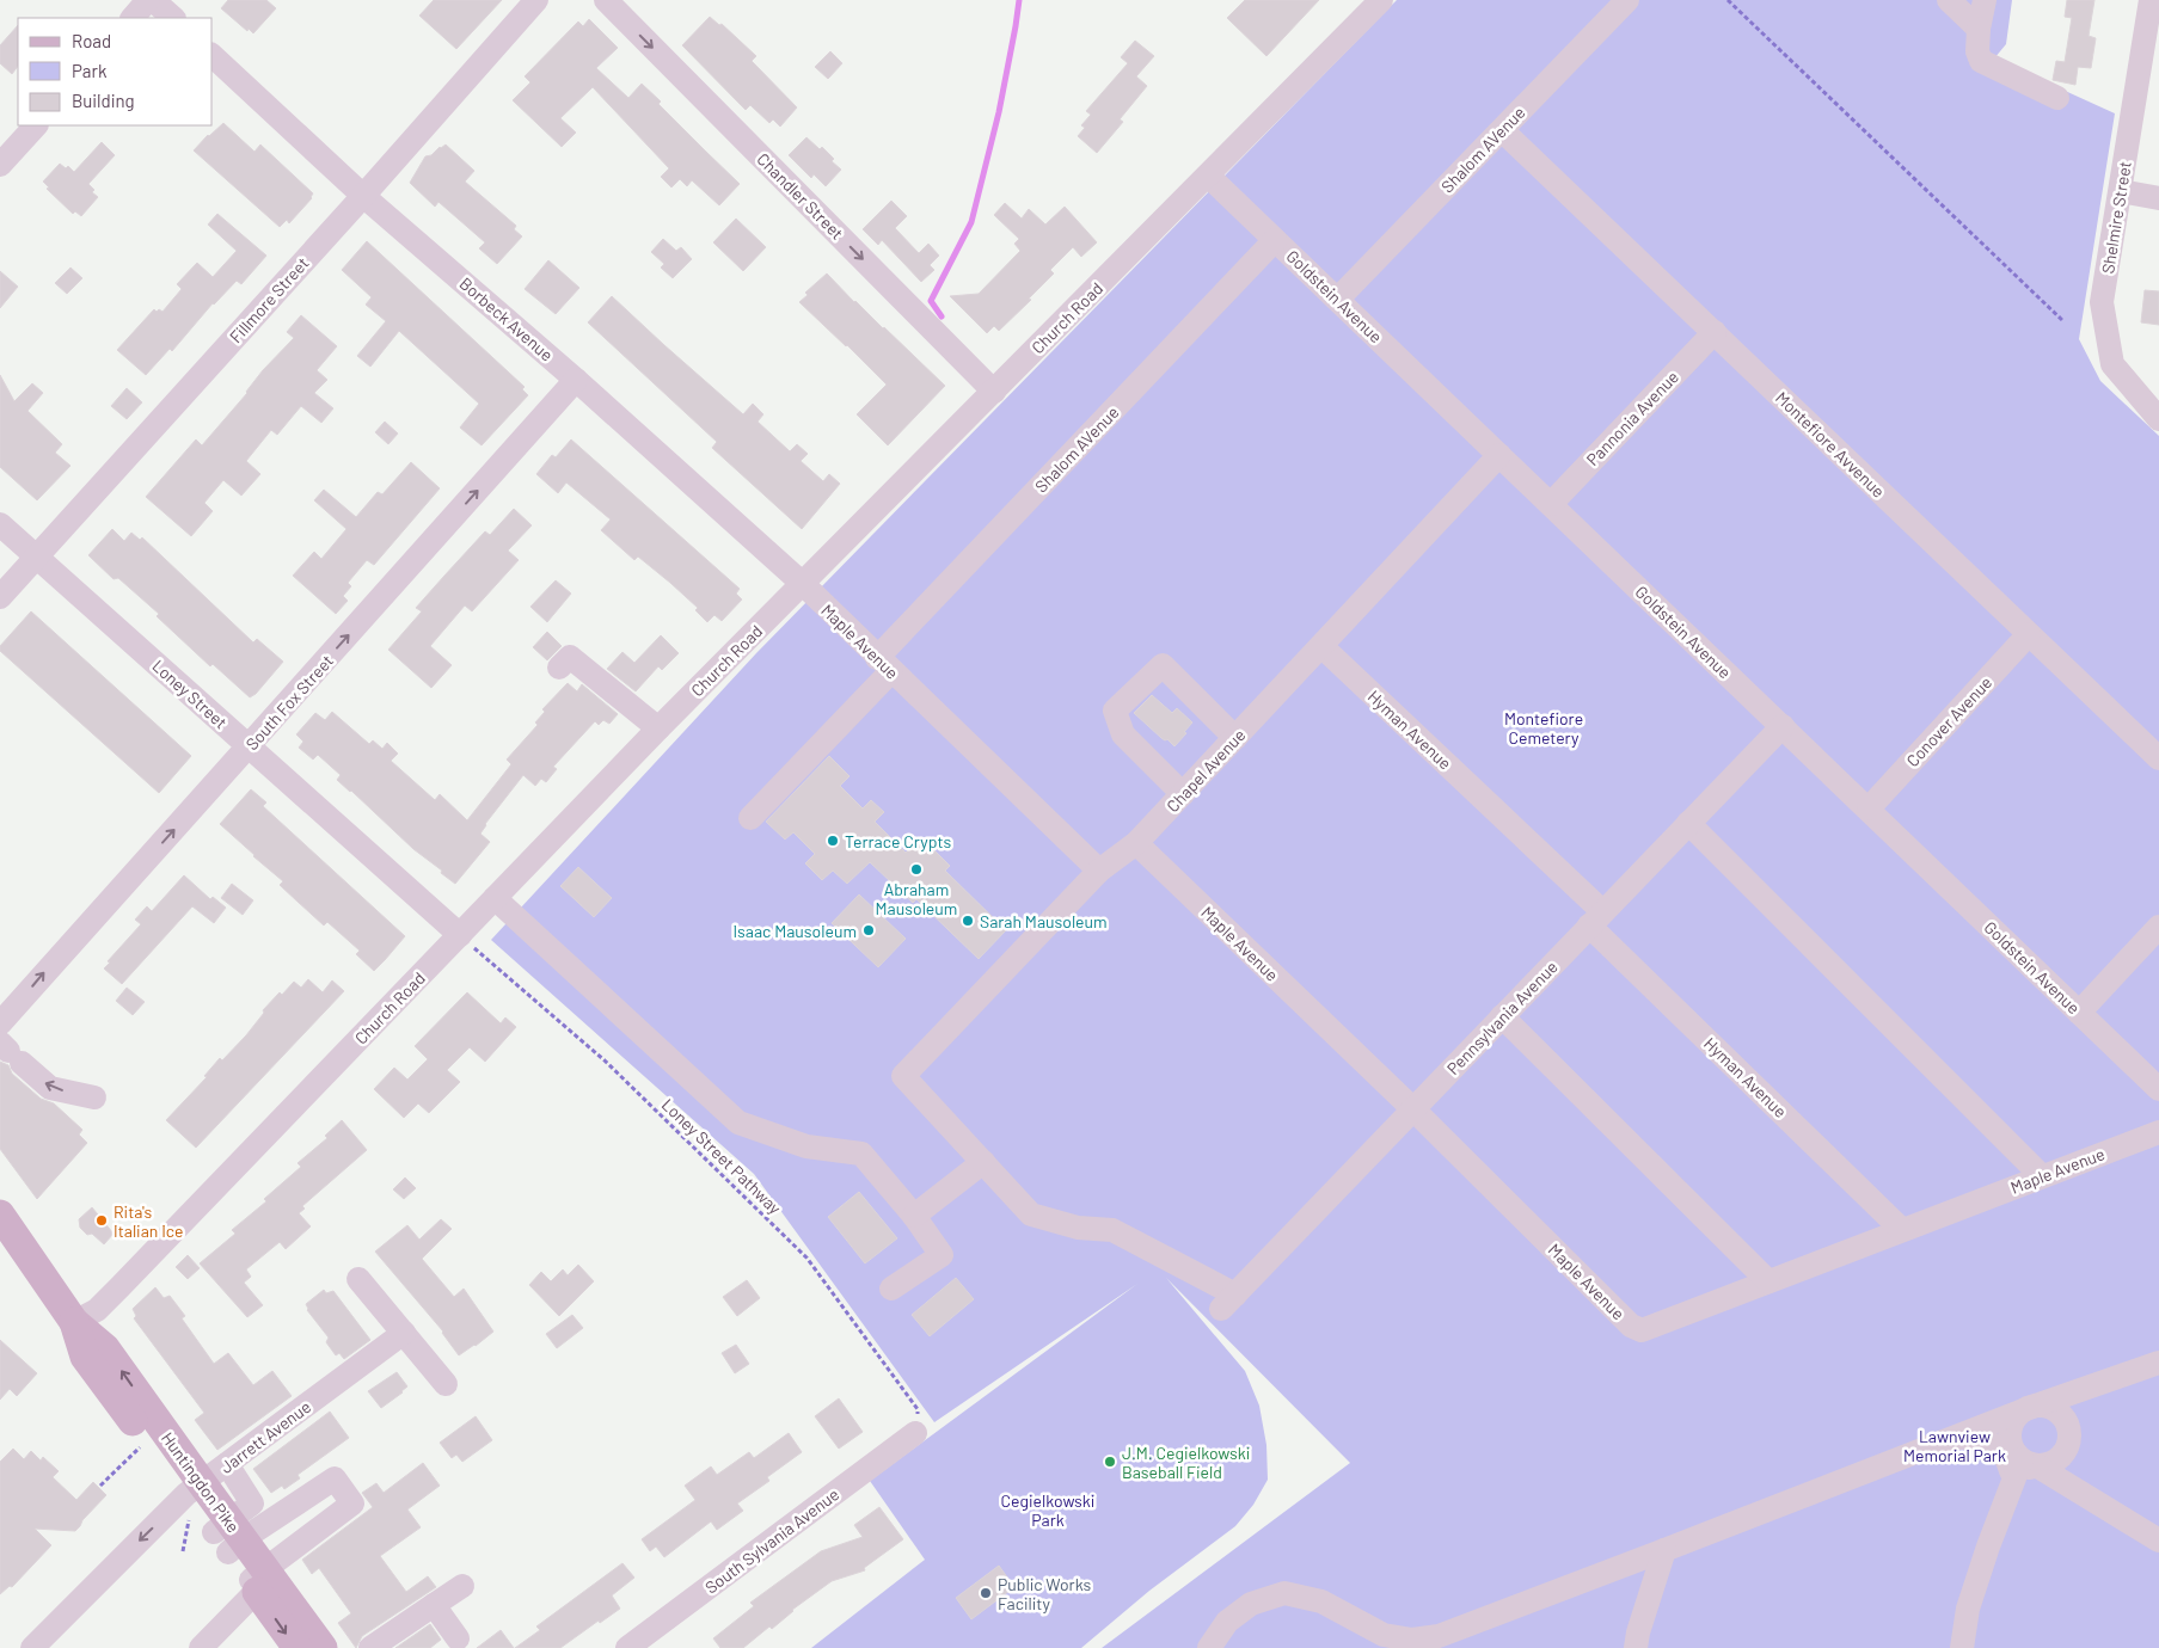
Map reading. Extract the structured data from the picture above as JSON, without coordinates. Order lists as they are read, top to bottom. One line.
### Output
{"streets":{"main road":["Huntingdon Pike"],"street":["Shalom AVenue","Chandler Street","Shelmire Street","Goldstein Avenue","Fillmore Street","Church Road","Borbeck Avenue","Pannonia Avenue","Montefiore Avvenue","Maple Avenue","Loney Street","South Fox Street","Conover Avenue","Hyman Avenue","Chapel Avenue","Pennsylvania Avenue","Jarrett Avenue","South Sylvania Avenue"],"path":["Loney Street Pathway"]},"crossings":[["Shalom AVenue","Goldstein Avenue"],["Shalom AVenue","Montefiore Avvenue"],["Shalom AVenue","Maple Avenue"],["Chandler Street","Church Road"],["Goldstein Avenue","Church Road"],["Goldstein Avenue","Pannonia Avenue"],["Goldstein Avenue","Conover Avenue"],["Goldstein Avenue","Chapel Avenue"],["Goldstein Avenue","Pennsylvania Avenue"],["Fillmore Street","Borbeck Avenue"],["Fillmore Street","Loney Street"],["Church Road","Borbeck Avenue"],["Church Road","Maple Avenue"],["Church Road","Loney Street"],["Church Road","Loney Street Pathway"],["Church Road","Huntingdon Pike"],["Borbeck Avenue","Maple Avenue"],["Borbeck Avenue","South Fox Street"],["Pannonia Avenue","Montefiore Avvenue"],["Montefiore Avvenue","Conover Avenue"],["Maple Avenue","Hyman Avenue"],["Maple Avenue","Chapel Avenue"],["Maple Avenue","Pennsylvania Avenue"],["Loney Street","South Fox Street"],["Loney Street","Loney Street Pathway"],["Hyman Avenue","Chapel Avenue"],["Hyman Avenue","Pennsylvania Avenue"],["Chapel Avenue","Pennsylvania Avenue"],["Loney Street Pathway","South Sylvania Avenue"],["Jarrett Avenue","Huntingdon Pike"]],"one_way":["Chandler Street","South Fox Street"],"parks":["Montefiore Cemetery","Lawnview Memorial Park","Cegielkowski Park"],"places":["Terrace Crypts","Abraham Mausoleum","Sarah Mausoleum","Isaac Mausoleum","Rita's Italian Ice","J.M. Cegielkowski Baseball Field","Public Works Facility"],"legend":["Road","Park","Building"]}
